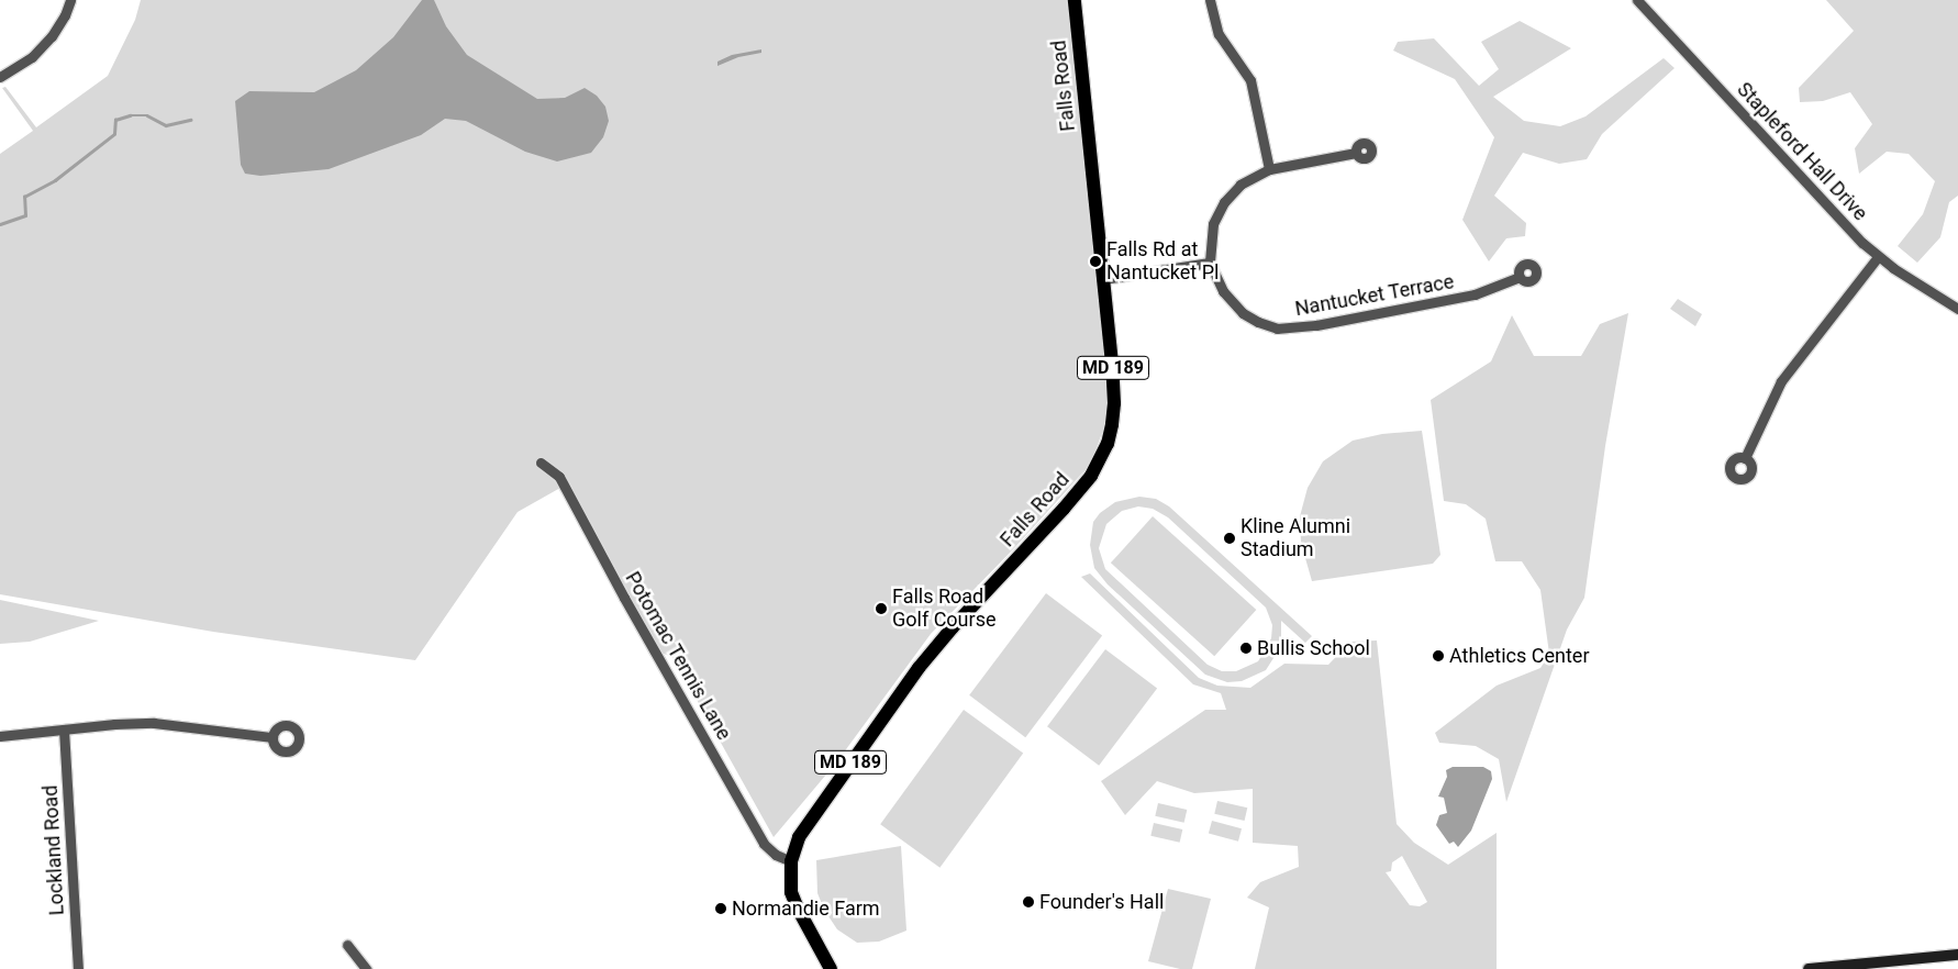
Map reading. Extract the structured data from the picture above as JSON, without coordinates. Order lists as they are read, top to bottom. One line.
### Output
{"streets":{"main road":["Falls Road","MD 189"],"street":["Stapleford Hall Drive","Nantucket Terrace","Potomac Tennis Lane","Lockland Road"]},"crossings":[["Falls Road","Potomac Tennis Lane"]],"places":["Falls Rd at Nantucket Pl","Kline Alumni Stadium","Falls Road Golf Course","Bullis School","Athletics Center","Founder's Hall","Normandie Farm"]}
